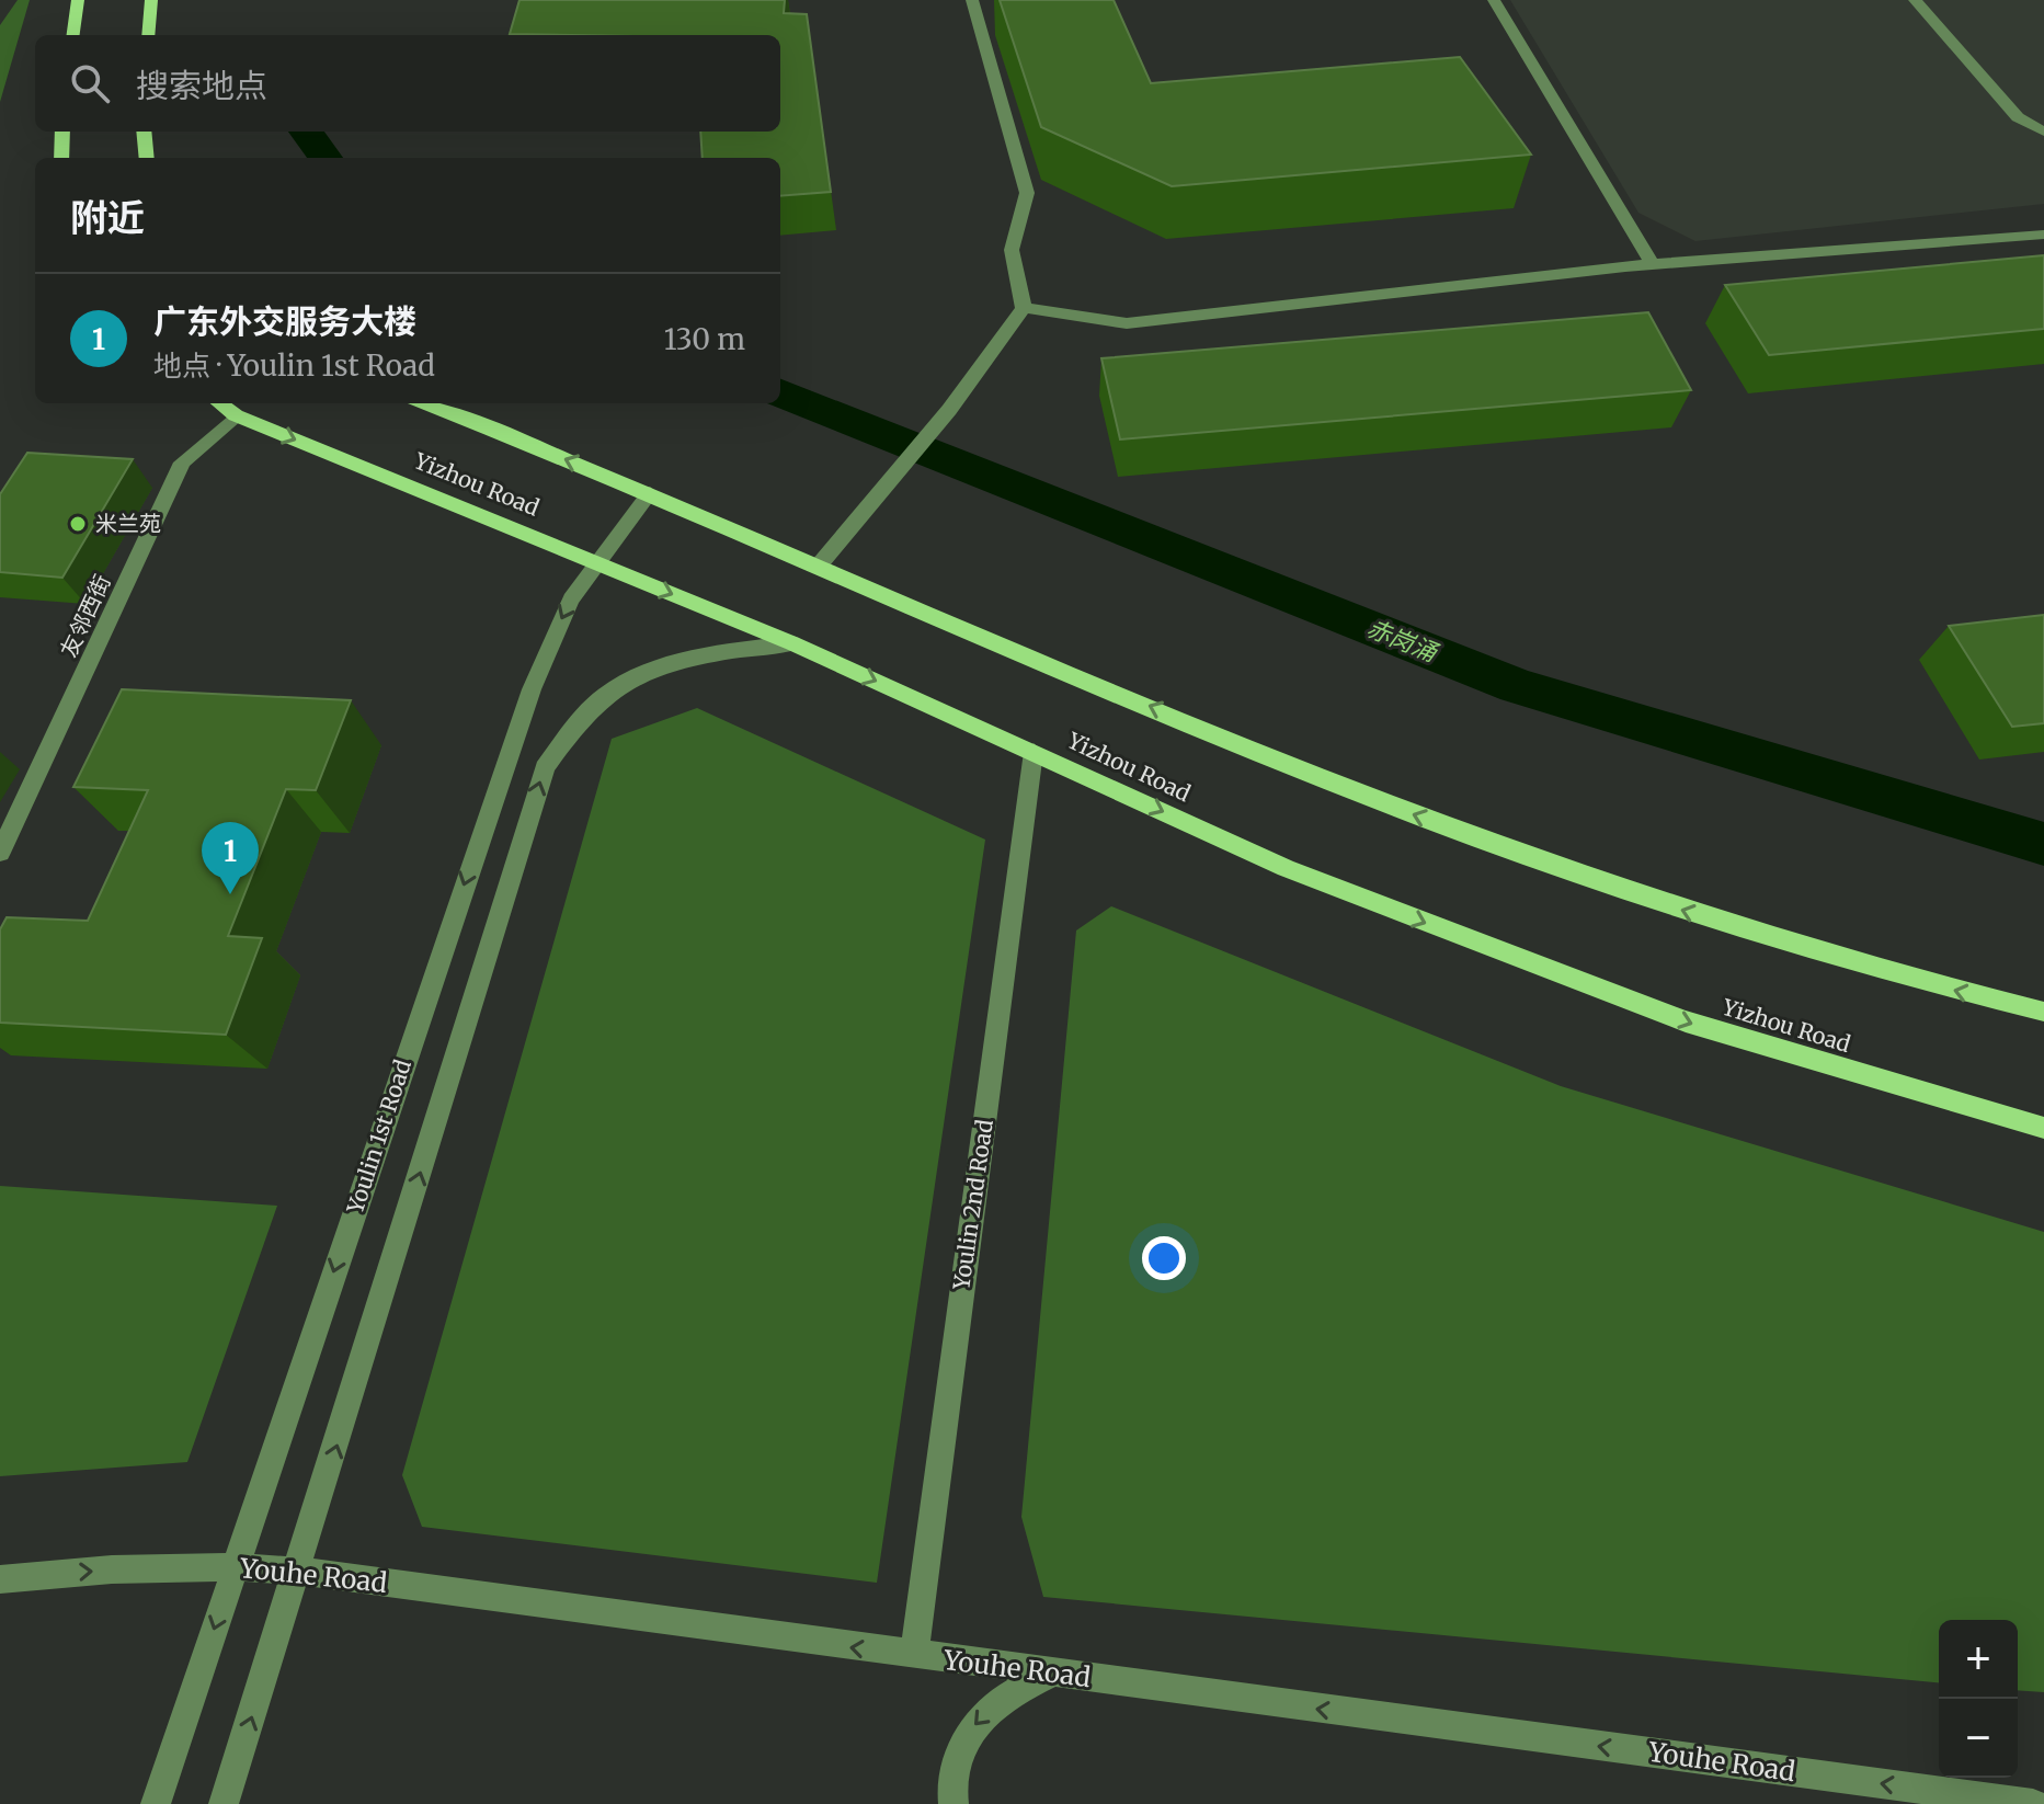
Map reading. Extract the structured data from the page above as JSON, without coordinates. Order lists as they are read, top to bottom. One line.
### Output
{"streets":{"main road":["Yizhou Road"],"street":["友邻西街","Youlin 1st Road","Youlin 2nd Road","Youhe Road"]},"crossings":[["Yizhou Road","友邻西街"],["Yizhou Road","Youlin 1st Road"],["Yizhou Road","Youlin 2nd Road"],["Youlin 1st Road","Youhe Road"],["Youlin 2nd Road","Youhe Road"]],"water":["赤岗涌"],"places":["米兰苑"],"page":{"search":"搜索地点","heading":"附近","list":[{"mark":"1","name":"广东外交服务大楼","note":"地点 · Youlin 1st Road","value":"130 m"}],"pins":"1","map_buttons":["+","−"]}}
